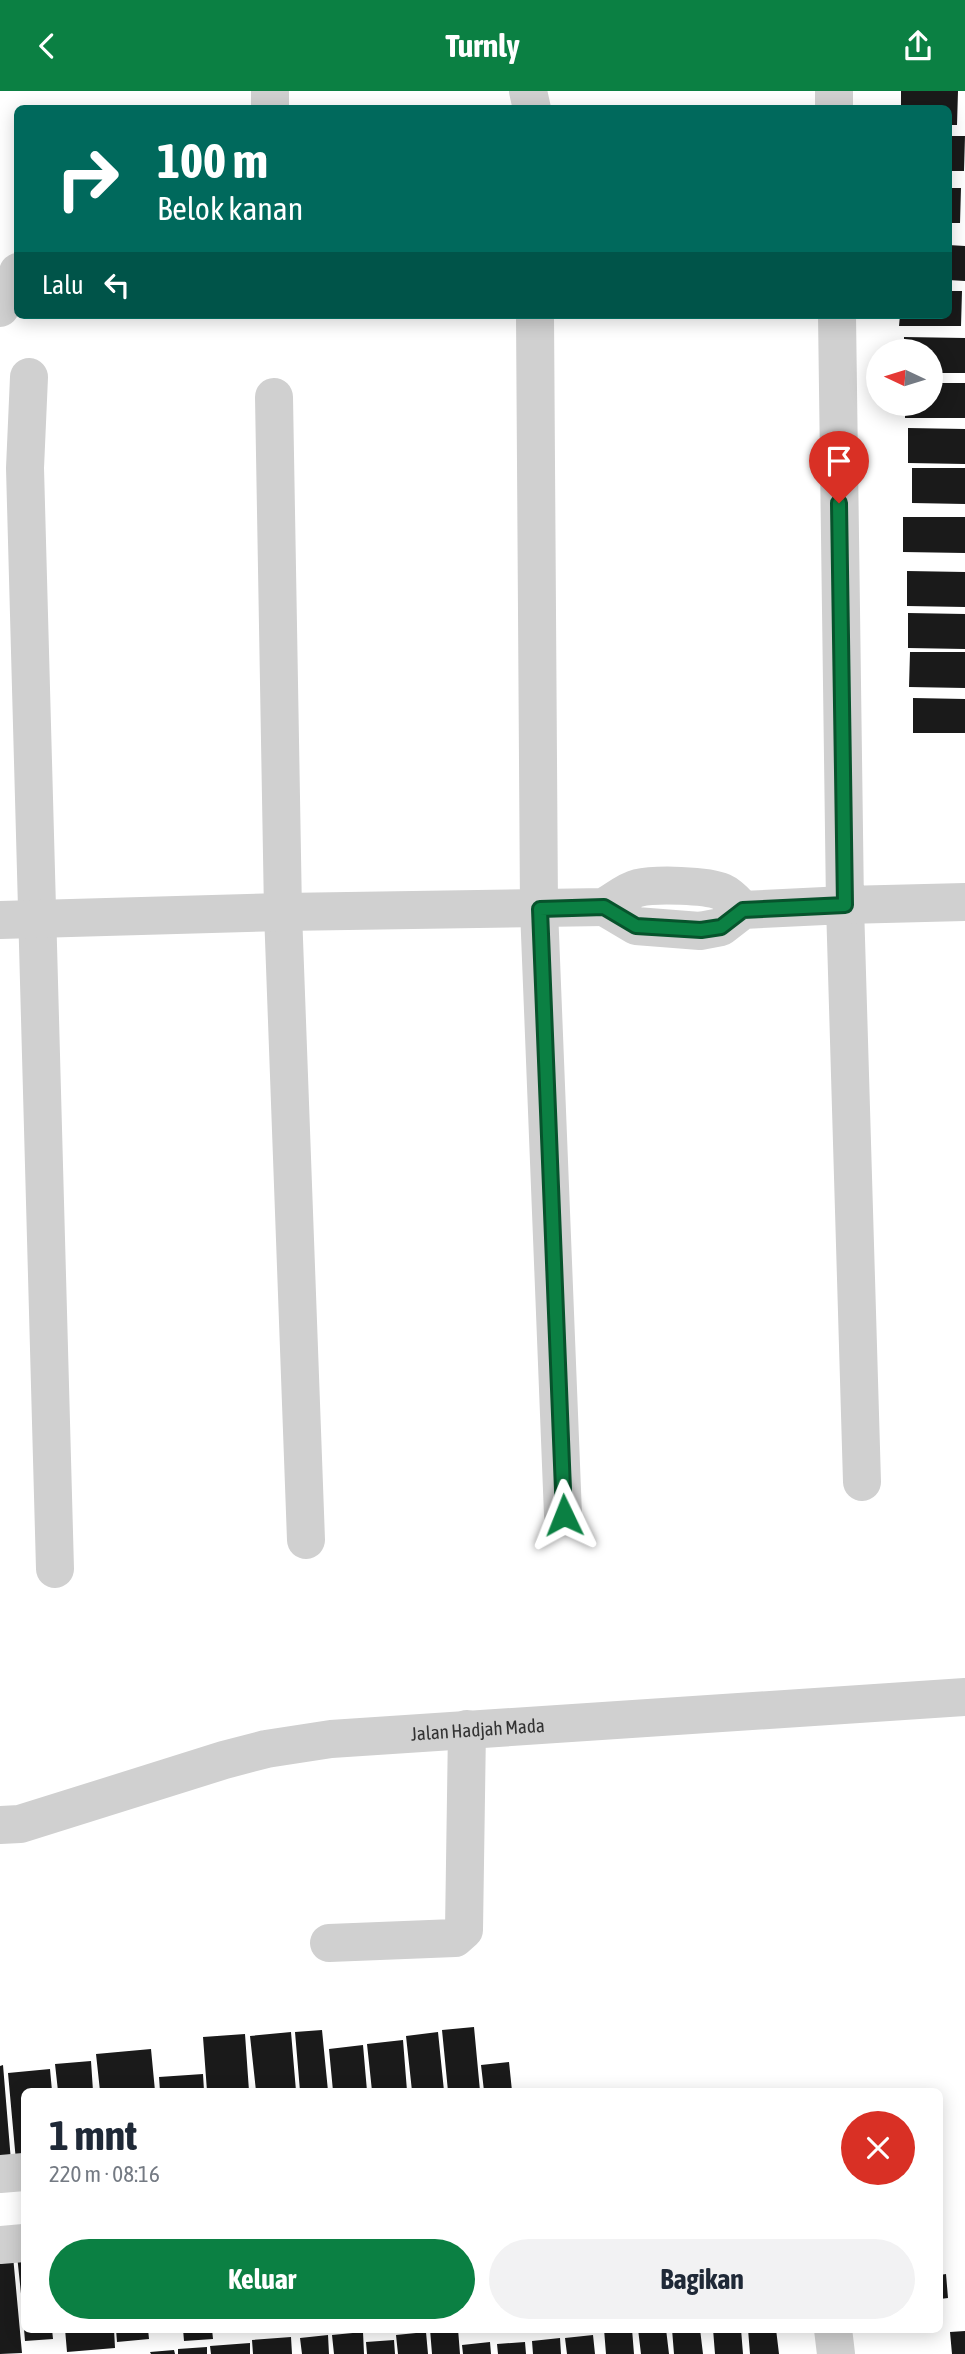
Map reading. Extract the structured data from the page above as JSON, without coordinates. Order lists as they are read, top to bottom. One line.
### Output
{"streets":{"street":["Jalan Hadjah Mada"]},"north":"left","page":{"header":"Turnly","turn":["100 m","Belok kanan"],"then":"Lalu","heading":["1 mnt","220 m · 08:16"],"buttons":["Keluar","Bagikan"]}}
